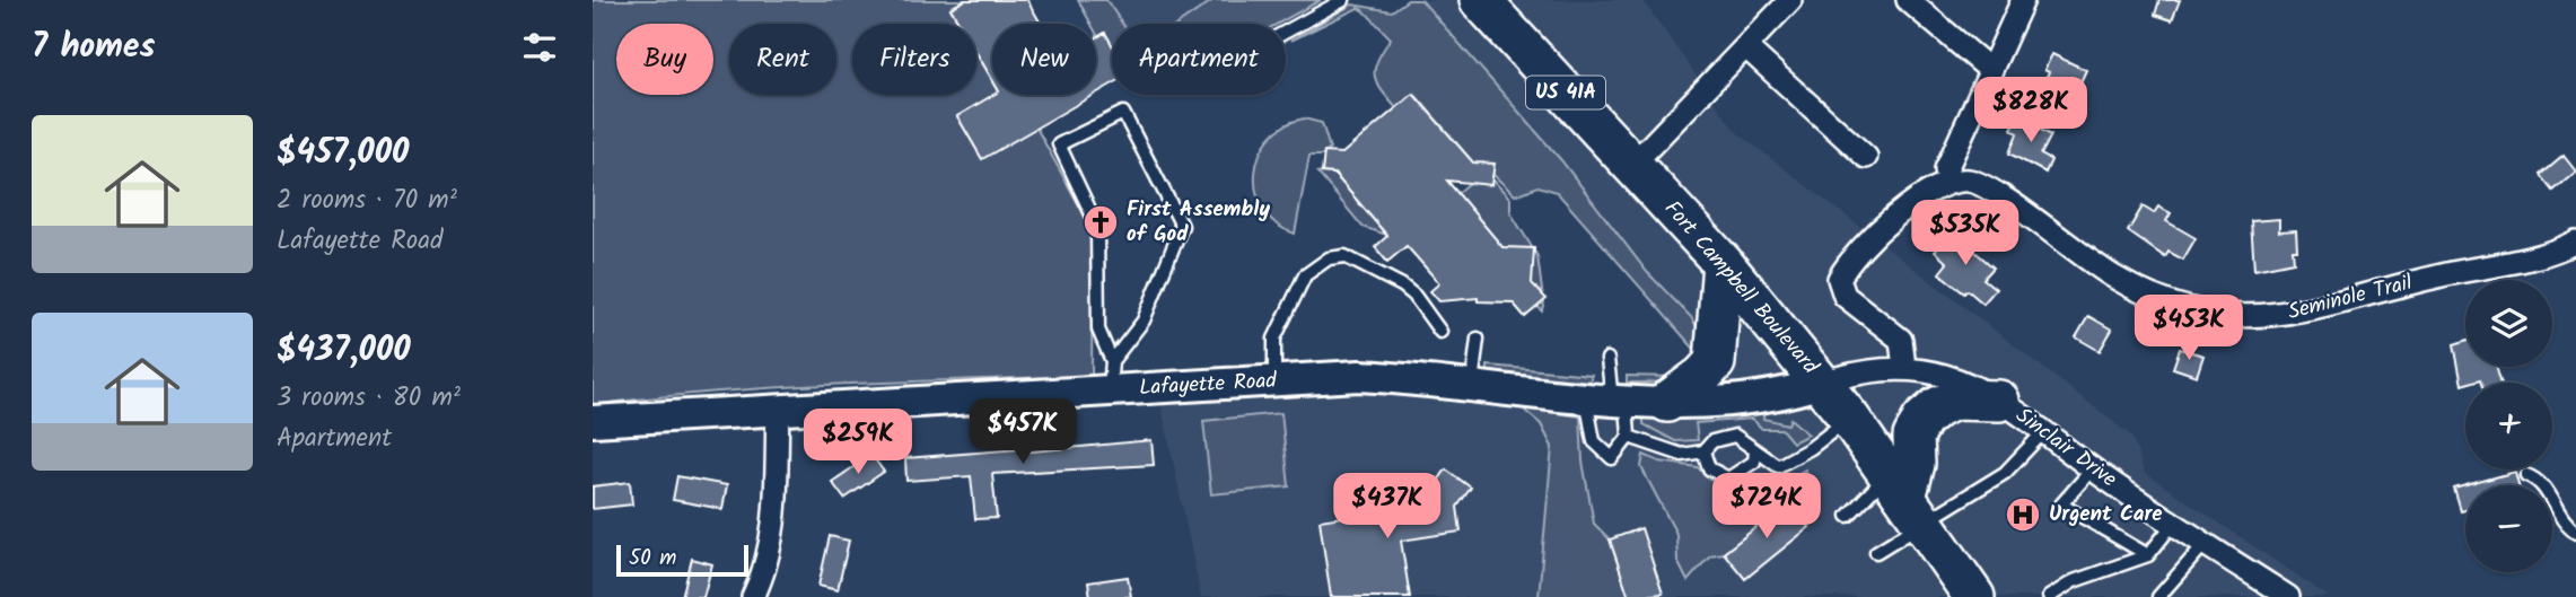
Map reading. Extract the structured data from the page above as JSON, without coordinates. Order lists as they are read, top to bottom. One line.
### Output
{"streets":{"highway":["US 41A","Fort Campbell Boulevard"],"main road":["Lafayette Road"],"street":["Seminole Trail","Sinclair Drive"]},"crossings":[["Fort Campbell Boulevard","Lafayette Road"],["Fort Campbell Boulevard","Sinclair Drive"],["Lafayette Road","Sinclair Drive"]],"places":{"church":["First Assembly of God"],"hospital":["Urgent Care"]},"scale_bar":"50 m","page":{"heading":"7 homes","chip":["Buy","Rent","Filters","New","Apartment"],"price":["$828K","$535K","$453K","$457K","$259K","$437K","$724K"],"list":[{"name":"$457,000","note":"2 rooms · 70 m² · Lafayette Road"},{"name":"$437,000","note":"3 rooms · 80 m² · Apartment"}],"map_buttons":["+","−"],"scale":"50 m"}}
